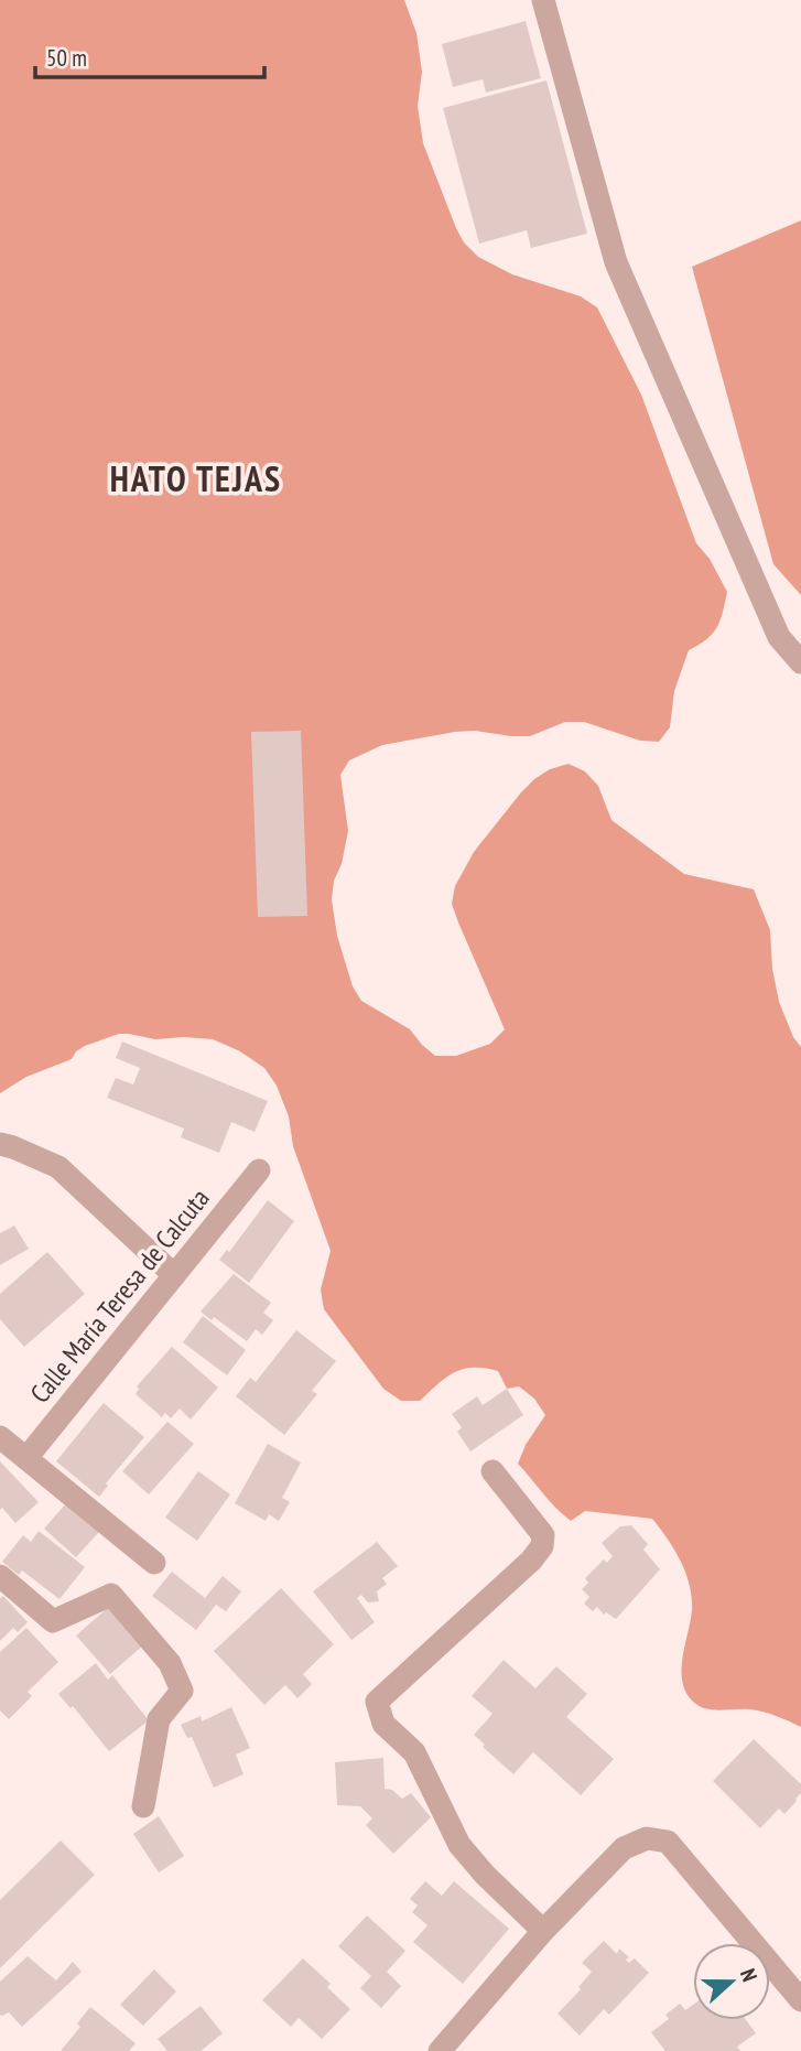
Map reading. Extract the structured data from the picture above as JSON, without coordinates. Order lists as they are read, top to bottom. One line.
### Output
{"streets":{"street":["Calle María Teresa de Calcuta"]},"districts":["HATO TEJAS"],"scale_bar":"50 m","north":"right"}
